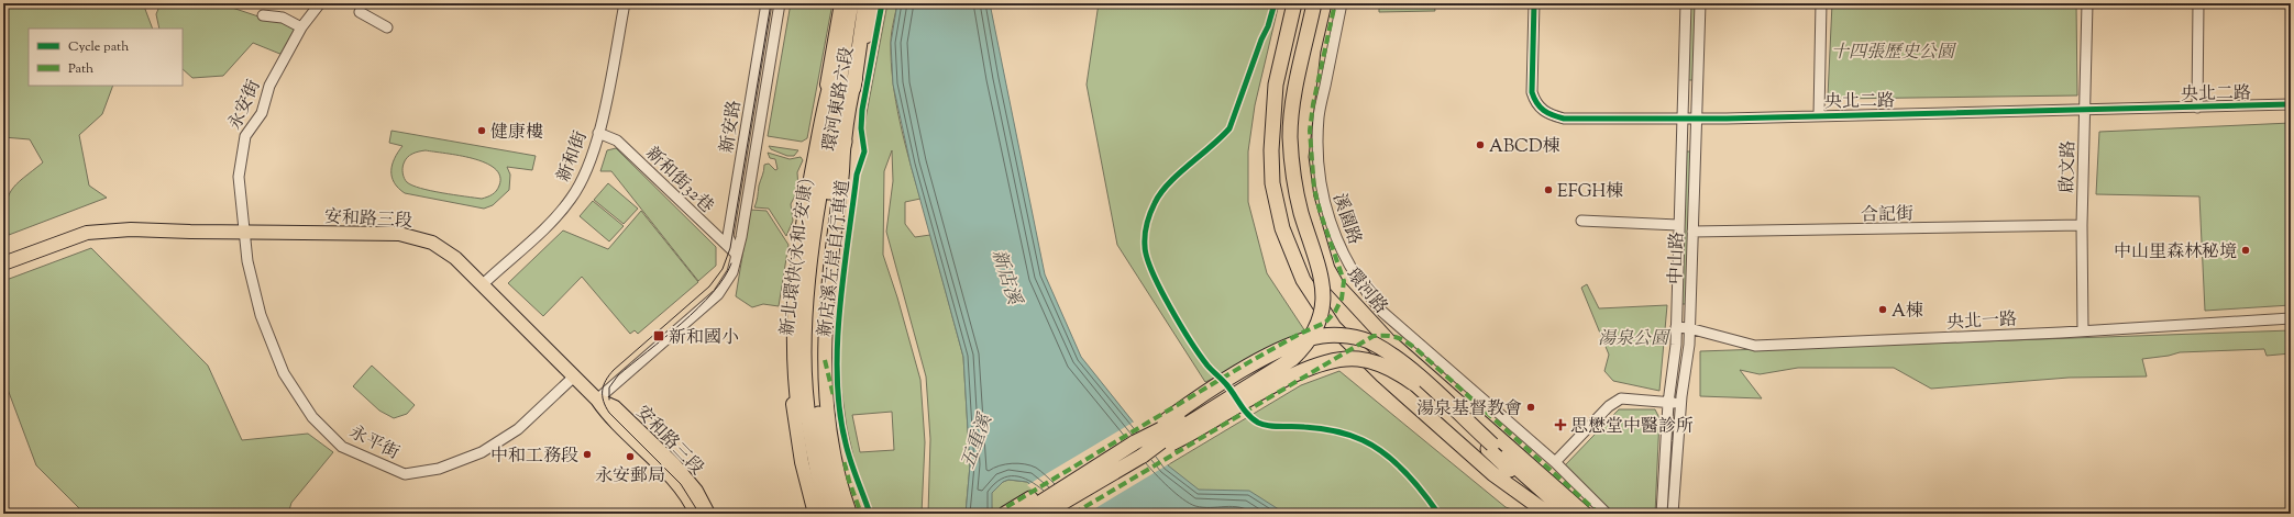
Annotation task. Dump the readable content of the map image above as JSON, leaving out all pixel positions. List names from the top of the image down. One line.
{"streets":{"highway":["新北環快(永和-安康)","環河路"],"main road":["環河東路六段","安和路三段"],"street":["央北二路","永安街","新安路","新和街","啟文路","新和街32巷","合記街","溪園路","中山路","央北一路","永平街"],"cycle path":["新店溪左岸自行車道"]},"crossings":[["央北二路","啟文路"],["央北二路","中山路"],["永安街","安和路三段"],["永安街","永平街"],["新安路","新和街32巷"],["新安路","安和路三段"],["新和街","新和街32巷"],["新和街","安和路三段"],["啟文路","合記街"],["啟文路","央北一路"],["合記街","中山路"],["安和路三段","永平街"],["中山路","央北一路"]],"water":["新店溪","五重溪"],"parks":["十四張歷史公園","湯泉公園"],"places":{"other":["健康樓","ABCD棟","EFGH棟","中山里森林秘境","A棟","湯泉基督教會","中和工務段","永安郵局"],"transit":["新和國小"],"health":["思懋堂中醫診所"]},"legend":["Cycle path","Path"]}
